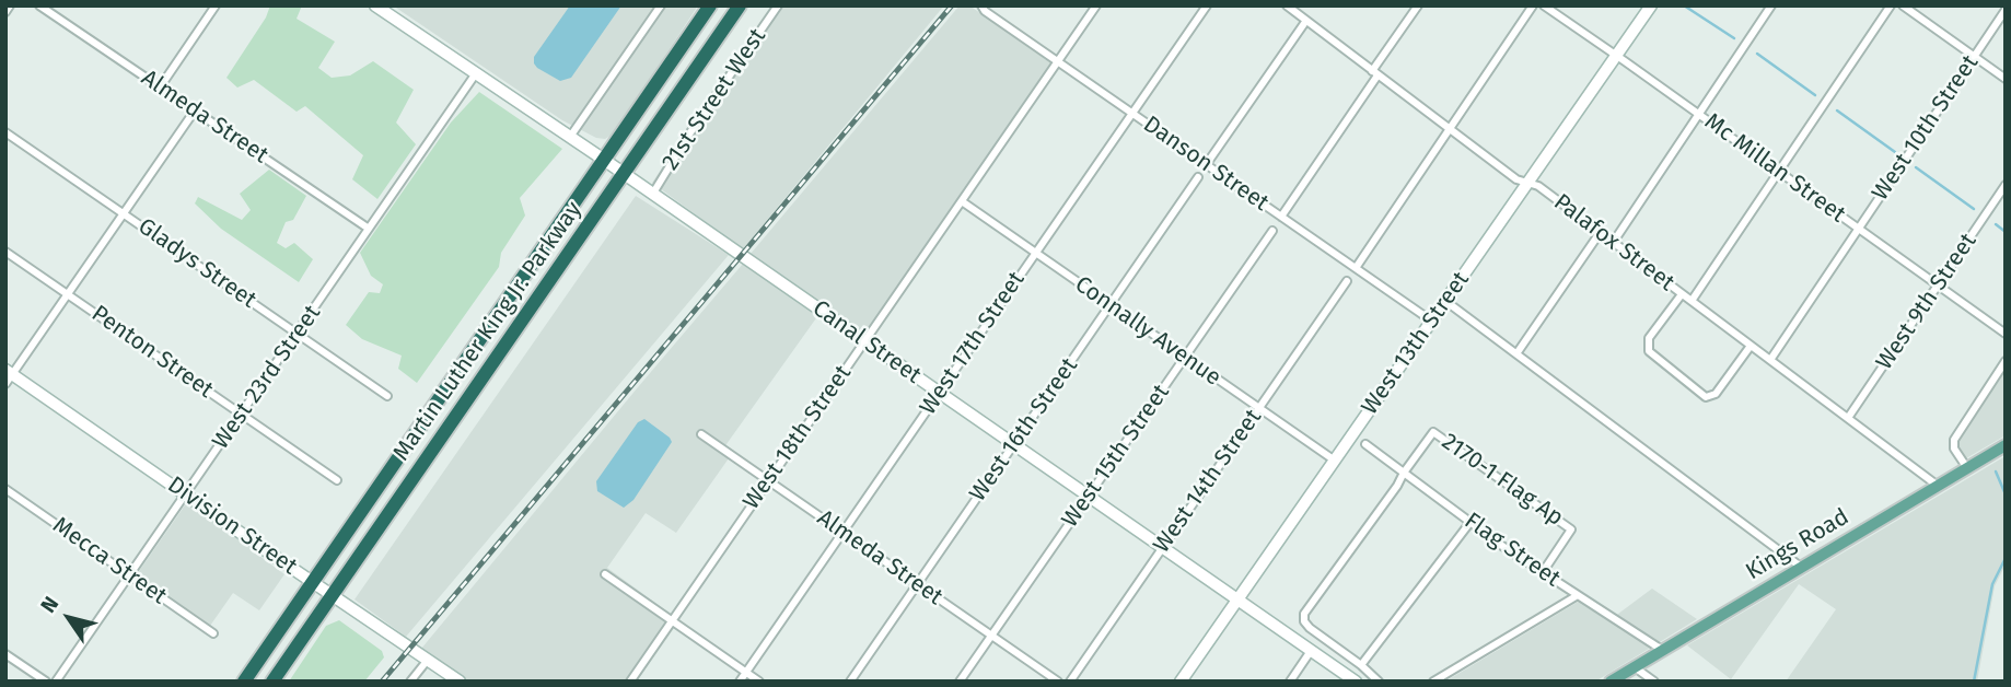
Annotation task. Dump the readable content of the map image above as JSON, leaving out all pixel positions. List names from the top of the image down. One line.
{"streets":{"highway":["Martin Luther King Jr. Parkway"],"main road":["Kings Road"],"street":["21st Street West","Almeda Street","West 10th Street","Danson Street","Mc Millan Street","Palafox Street","Gladys Street","West 9th Street","Connally Avenue","Canal Street","West 17th Street","West 13th Street","Penton Street","West 23rd Street","West 16th Street","West 18th Street","West 15th Street","2170-1 Flag Ap","West 14th Street","Division Street","Flag Street","Mecca Street"]},"crossings":[["21st Street West","Canal Street"],["Almeda Street","West 17th Street"],["Almeda Street","West 23rd Street"],["Almeda Street","West 16th Street"],["Almeda Street","West 18th Street"],["Almeda Street","West 15th Street"],["West 10th Street","Mc Millan Street"],["West 10th Street","Palafox Street"],["Danson Street","West 17th Street"],["Danson Street","West 13th Street"],["Danson Street","West 18th Street"],["Mc Millan Street","West 9th Street"],["Mc Millan Street","West 13th Street"],["Palafox Street","West 9th Street"],["Palafox Street","West 13th Street"],["Palafox Street","Kings Road"],["Gladys Street","West 23rd Street"],["Martin Luther King Jr. Parkway","Canal Street"],["Martin Luther King Jr. Parkway","Division Street"],["Connally Avenue","West 17th Street"],["Connally Avenue","West 13th Street"],["Connally Avenue","West 16th Street"],["Connally Avenue","West 18th Street"],["Connally Avenue","West 15th Street"],["Connally Avenue","West 14th Street"],["Canal Street","West 17th Street"],["Canal Street","West 13th Street"],["Canal Street","West 23rd Street"],["Canal Street","West 16th Street"],["Canal Street","West 18th Street"],["Canal Street","West 15th Street"],["Canal Street","West 14th Street"],["Penton Street","West 23rd Street"],["West 23rd Street","Division Street"],["West 23rd Street","Mecca Street"],["2170-1 Flag Ap","Flag Street"],["Kings Road","Flag Street"]],"north":"top left"}
